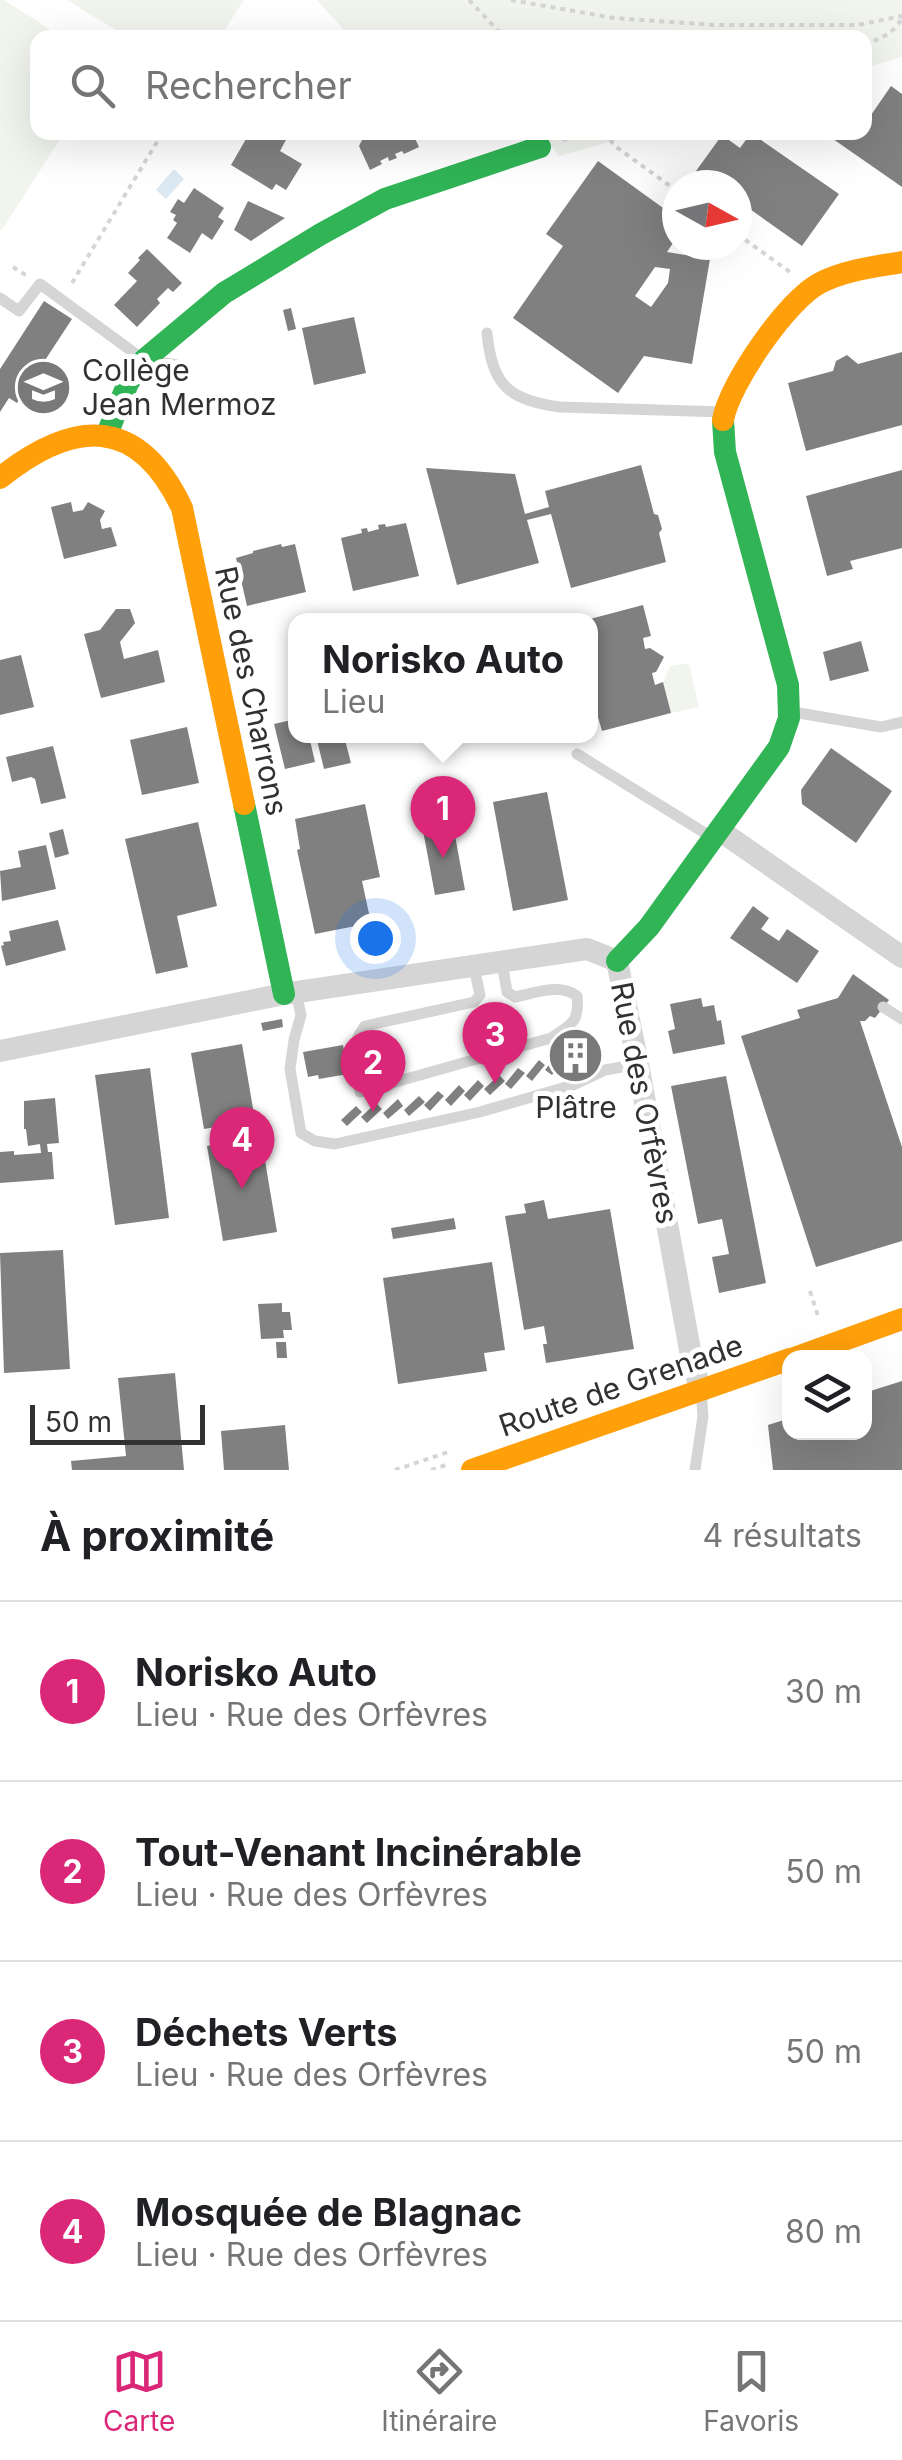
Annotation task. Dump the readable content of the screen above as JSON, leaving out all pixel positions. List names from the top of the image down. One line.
{"streets":{"street":["Rue des Charrons","Rue des Orfèvres","Route de Grenade"]},"crossings":[["Rue des Charrons","Rue des Orfèvres"],["Rue des Orfèvres","Route de Grenade"]],"places":{"school or university":["Collège Jean Mermoz"],"building":["Plâtre"]},"scale_bar":"50 m","north":"right","page":{"search":"Rechercher","popup":["Norisko Auto","Lieu"],"pins":["1","3","2","4"],"scale":"50 m","heading":["À proximité","4 résultats"],"list":[{"mark":"1","name":"Norisko Auto","note":"Lieu · Rue des Orfèvres","value":"30 m"},{"mark":"2","name":"Tout-Venant Incinérable","note":"Lieu · Rue des Orfèvres","value":"50 m"},{"mark":"3","name":"Déchets Verts","note":"Lieu · Rue des Orfèvres","value":"50 m"},{"mark":"4","name":"Mosquée de Blagnac","note":"Lieu · Rue des Orfèvres","value":"80 m"}],"nav":["Carte","Itinéraire","Favoris"]}}
